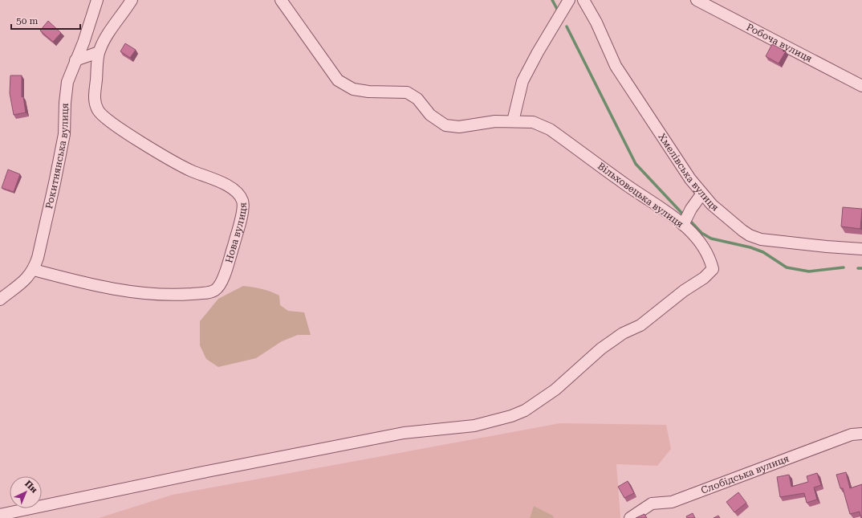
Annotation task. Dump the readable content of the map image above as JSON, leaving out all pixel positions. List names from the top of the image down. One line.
{"streets":{"street":["Робоча вулиця","Рокитнянська вулиця","Хмелівська вулиця","Вільховецька вулиця","Нова вулиця","Слобідська вулиця"]},"crossings":[["Рокитнянська вулиця","Нова вулиця"]],"scale_bar":"50 m","north":"top right"}
